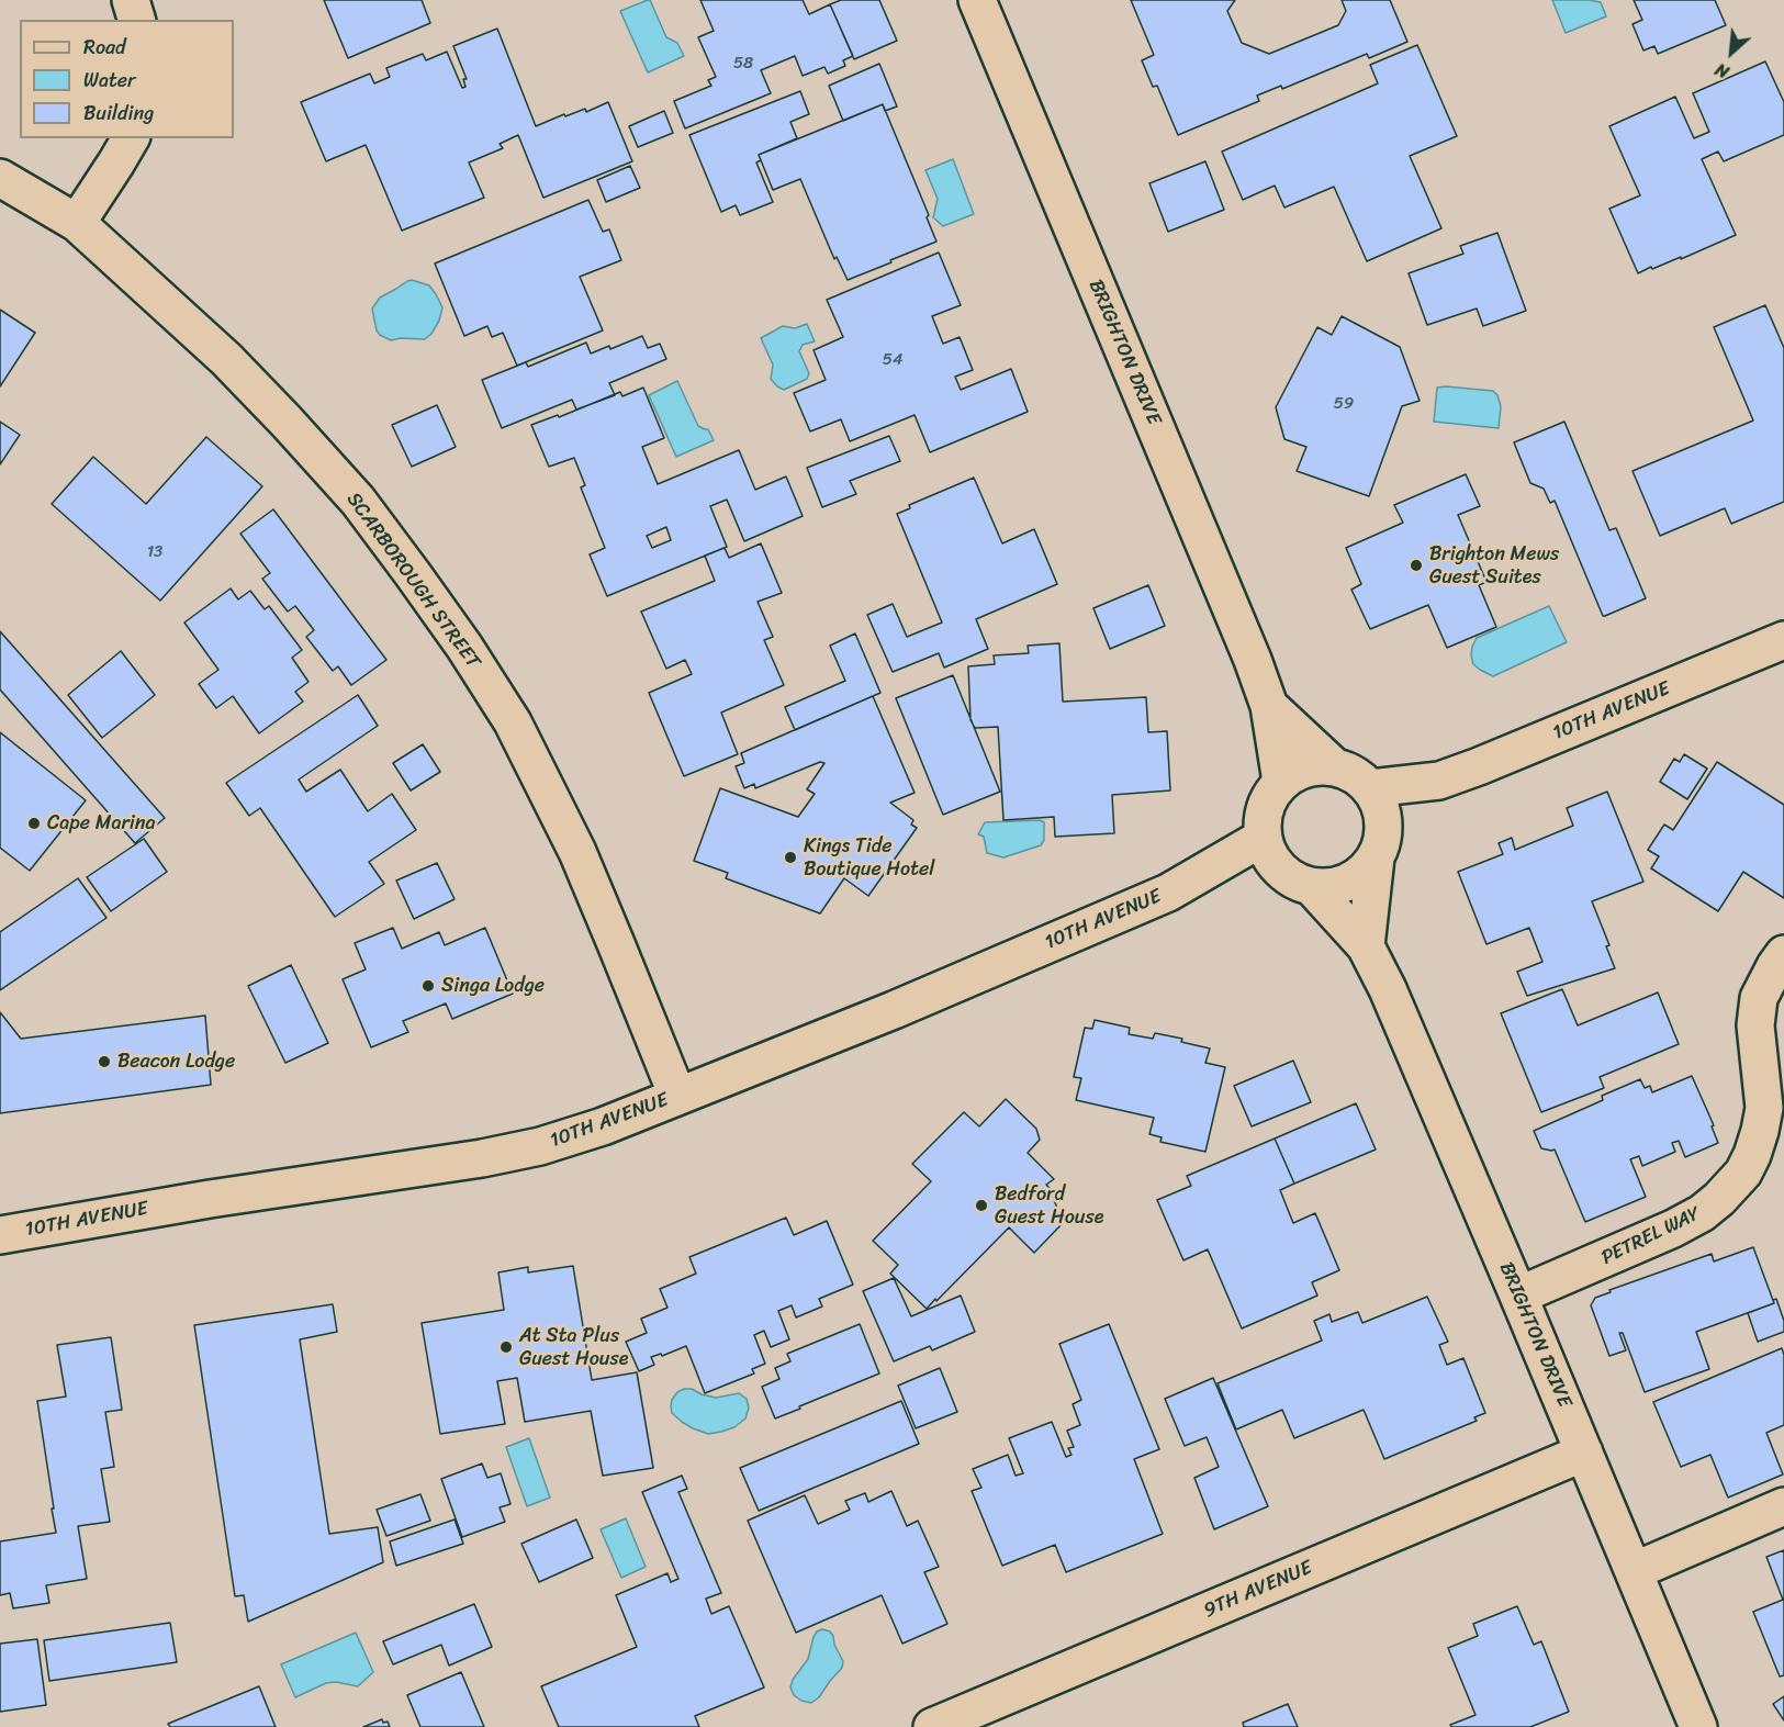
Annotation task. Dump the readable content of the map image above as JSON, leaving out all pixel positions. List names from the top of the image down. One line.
{"streets":{"street":["BRIGHTON DRIVE","SCARBOROUGH STREET","10TH AVENUE","PETREL WAY","9TH AVENUE"]},"crossings":[["BRIGHTON DRIVE","10TH AVENUE"],["BRIGHTON DRIVE","PETREL WAY"],["BRIGHTON DRIVE","9TH AVENUE"],["SCARBOROUGH STREET","10TH AVENUE"]],"places":["Brighton Mews Guest Suites","Cape Marina","Kings Tide Boutique Hotel","Singa Lodge","Beacon Lodge","Bedford Guest House","At Sta Plus Guest House"],"house_numbers":["58","54","59","13"],"legend":["Road","Water","Building"],"north":"bottom left"}
